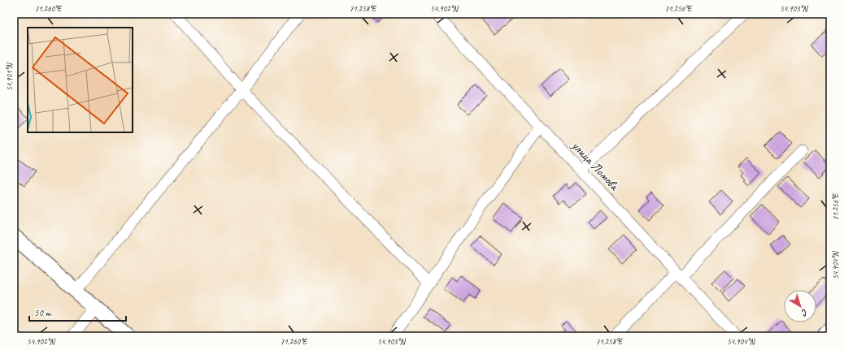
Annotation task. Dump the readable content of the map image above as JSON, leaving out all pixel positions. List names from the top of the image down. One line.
{"streets":{"street":["улица Ломова"]},"scale_bar":"50 m","north":"bottom right","coordinates":["71.260°E","71.258°E","54.902°N","71.256°E","54.903°N","54.901°N","54.904°N"]}
